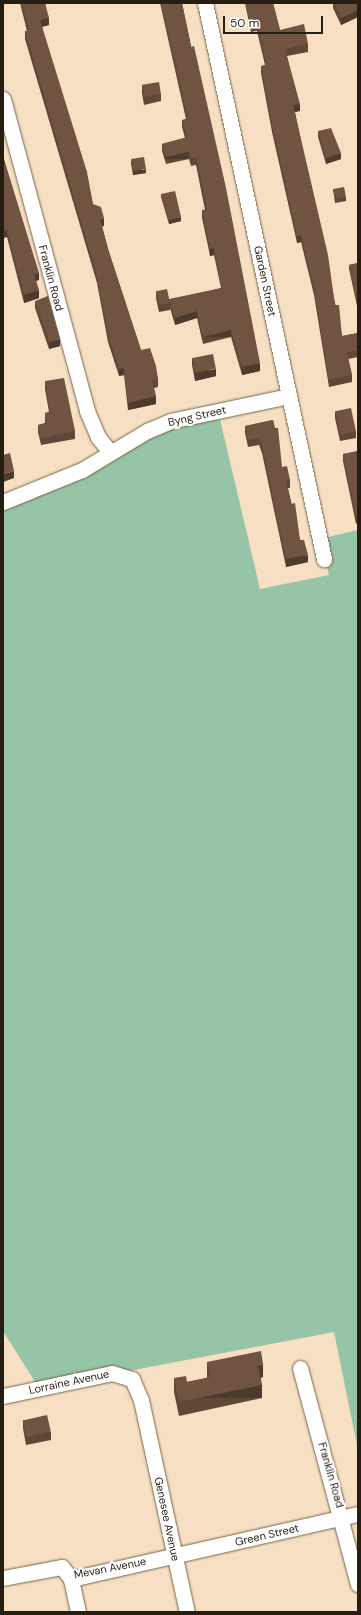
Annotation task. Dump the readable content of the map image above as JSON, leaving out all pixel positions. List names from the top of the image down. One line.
{"streets":{"street":["Franklin Road","Garden Street","Byng Street","Lorraine Avenue","Genesee Avenue","Green Street","Mevan Avenue"]},"crossings":[["Franklin Road","Byng Street"],["Franklin Road","Green Street"],["Garden Street","Byng Street"],["Lorraine Avenue","Genesee Avenue"],["Genesee Avenue","Green Street"],["Genesee Avenue","Mevan Avenue"],["Green Street","Mevan Avenue"]],"scale_bar":"50 m"}
